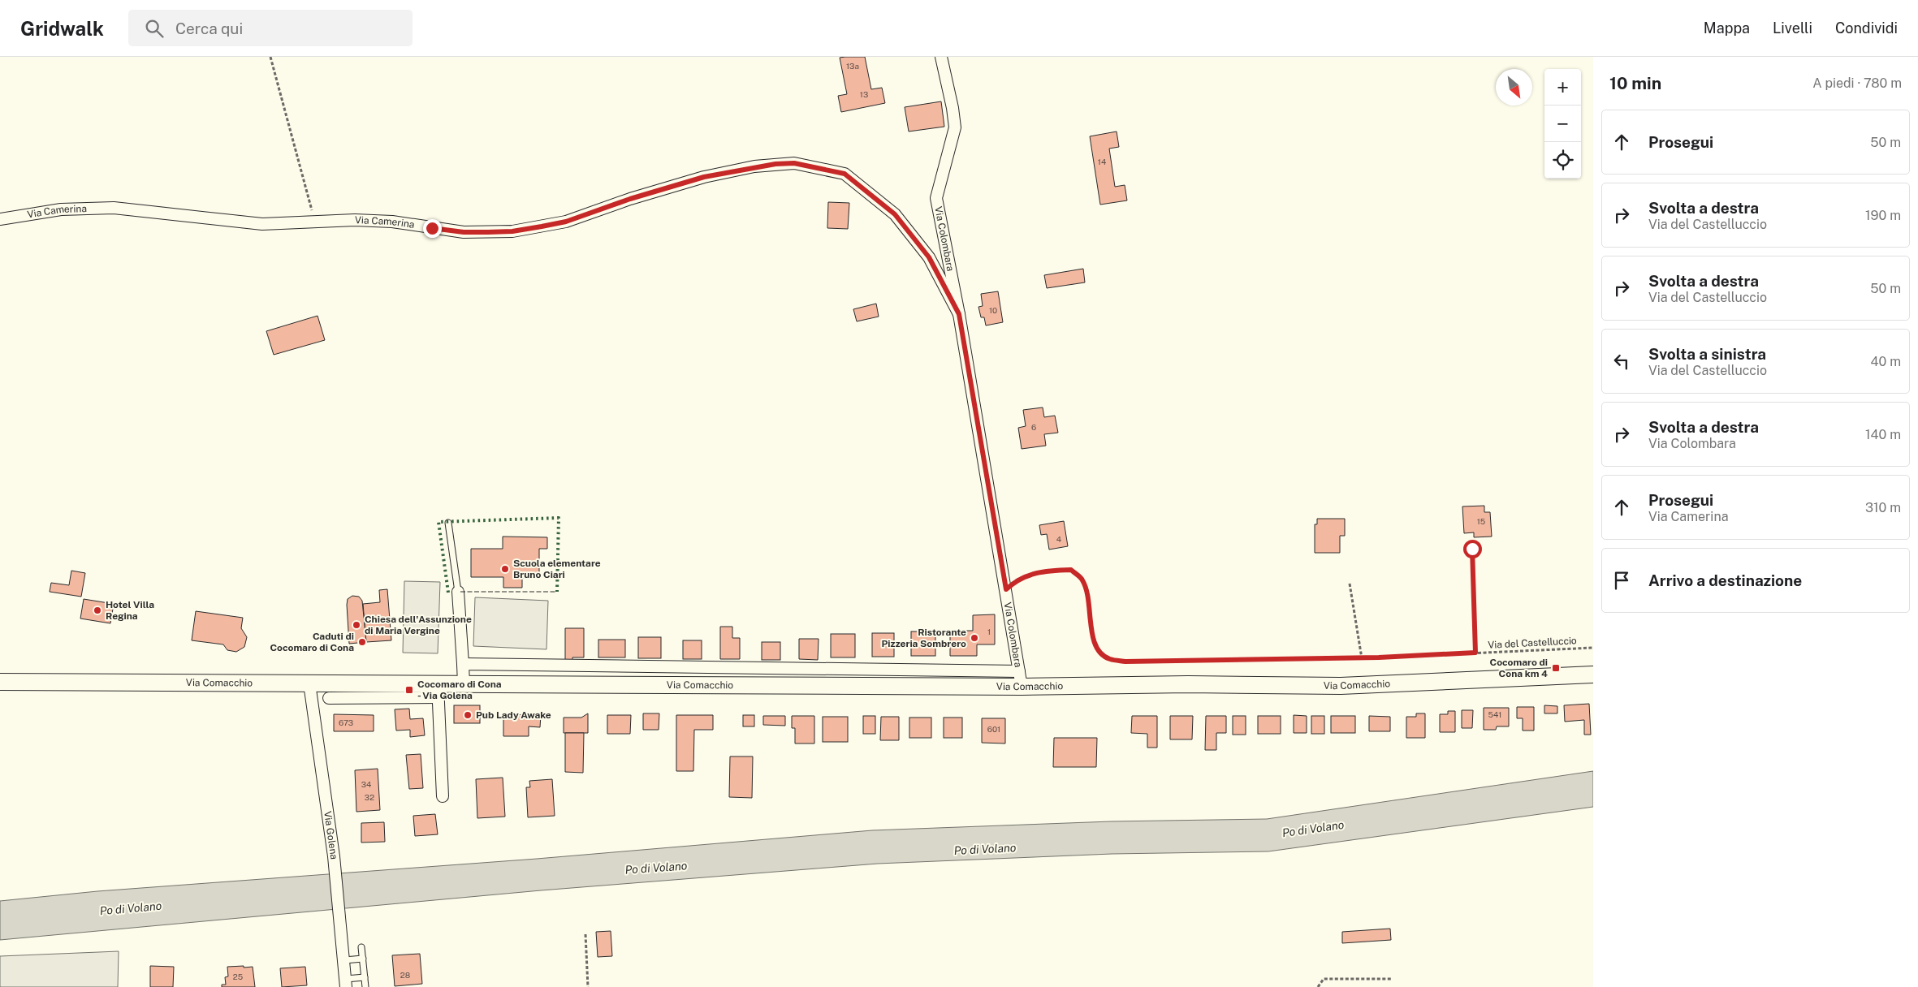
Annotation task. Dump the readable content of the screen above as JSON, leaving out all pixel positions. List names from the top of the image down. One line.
{"streets":{"main road":["Via Comacchio"],"street":["Via Camerina","Via Colombara","Via Golena"],"path":["Via del Castelluccio"]},"crossings":[["Via Camerina","Via Colombara"],["Via Colombara","Via del Castelluccio"],["Via Colombara","Via Comacchio"],["Via Comacchio","Via Golena"]],"water":["Po di Volano"],"places":{"other":["Scuola elementare Bruno Ciari","Hotel Villa Regina","Chiesa dell'Assunzione di Maria Vergine","Ristorante Pizzeria Sombrero","Caduti di Cocomaro di Cona","Pub Lady Awake"],"transit":["Cocomaro di Cona km 4","Cocomaro di Cona - Via Golena"]},"house_numbers":["13a","13","14","10","6","15","4","1","541","673","601","34","32","28","25"],"north":"bottom right","page":{"header":"Gridwalk","search":"Cerca qui","nav":["Mappa","Livelli","Condividi"],"heading":["10 min","A piedi · 780 m"],"map_buttons":["+","−"],"list":[["Prosegui","50 m"],["Svolta a destra","Via del Castelluccio","190 m"],["Svolta a destra","Via del Castelluccio","50 m"],["Svolta a sinistra","Via del Castelluccio","40 m"],["Svolta a destra","Via Colombara","140 m"],["Prosegui","Via Camerina","310 m"],"Arrivo a destinazione"]}}
